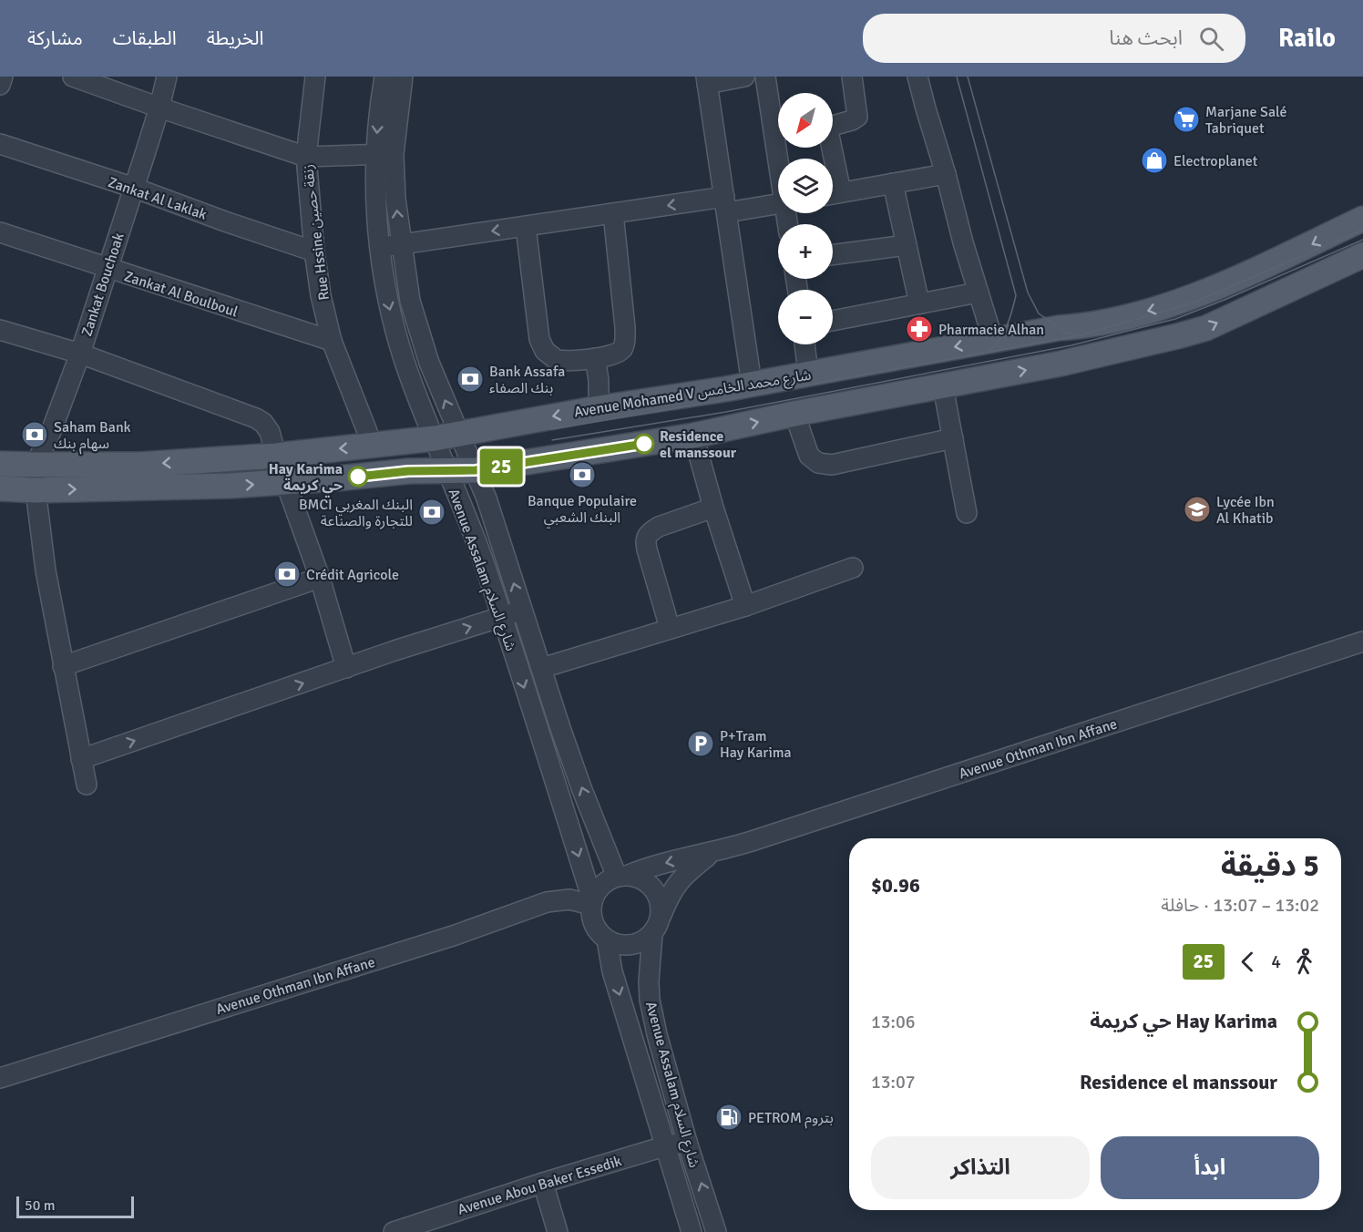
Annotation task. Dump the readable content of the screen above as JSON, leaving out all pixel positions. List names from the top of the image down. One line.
{"streets":{"main road":["Avenue Mohamed V شارع محمد الخامس"],"street":["Zankat Al Laklak","Rue Hssine زنقة حصين","Zankat Bouchoak","Zankat Al Boulboul","Avenue Assalam شارع السلام","Avenue Othman Ibn Affane","Avenue Abou Baker Essedik"]},"crossings":[["Zankat Al Laklak","Rue Hssine زنقة حصين"],["Zankat Al Laklak","Zankat Bouchoak"],["Rue Hssine زنقة حصين","Zankat Al Boulboul"],["Rue Hssine زنقة حصين","Avenue Mohamed V شارع محمد الخامس"],["Zankat Bouchoak","Zankat Al Boulboul"],["Zankat Bouchoak","Avenue Mohamed V شارع محمد الخامس"],["Avenue Mohamed V شارع محمد الخامس","Avenue Assalam شارع السلام"],["Avenue Assalam شارع السلام","Avenue Othman Ibn Affane"],["Avenue Assalam شارع السلام","Avenue Abou Baker Essedik"]],"places":{"supermarket":["Marjane Salé Tabriquet"],"shop":["Electroplanet"],"pharmacy":["Pharmacie Alhan"],"bank":["Bank Assafa بنك الصفاء","Saham Bank سهام بنك","Banque Populaire البنك الشعبي","BMCI البنك المغربي للتجارة والصناعة","Crédit Agricole"],"other":["Residence el manssour","Hay Karima حي كريمة"],"school or university":["Lycée Ibn Al Khatib"],"parking":["P+Tram Hay Karima"],"fuel station":["PETROM بتروم"]},"lines":["bus line 25"],"scale_bar":"50 m","north":"bottom left","page":{"header":"Railo","search":"ابحث هنا","nav":["الخريطة","الطبقات","مشاركة"],"on_map":"25","map_buttons":["+","−"],"heading":["5 دقيقة","13:02 – 13:07 · حافلة","$0.96"],"legs":["4","25"],"list":[{"name":"Hay Karima حي كريمة","value":"13:06"},{"name":"Residence el manssour","value":"13:07"}],"buttons":["ابدأ","التذاكر"],"scale":"50 m"}}
